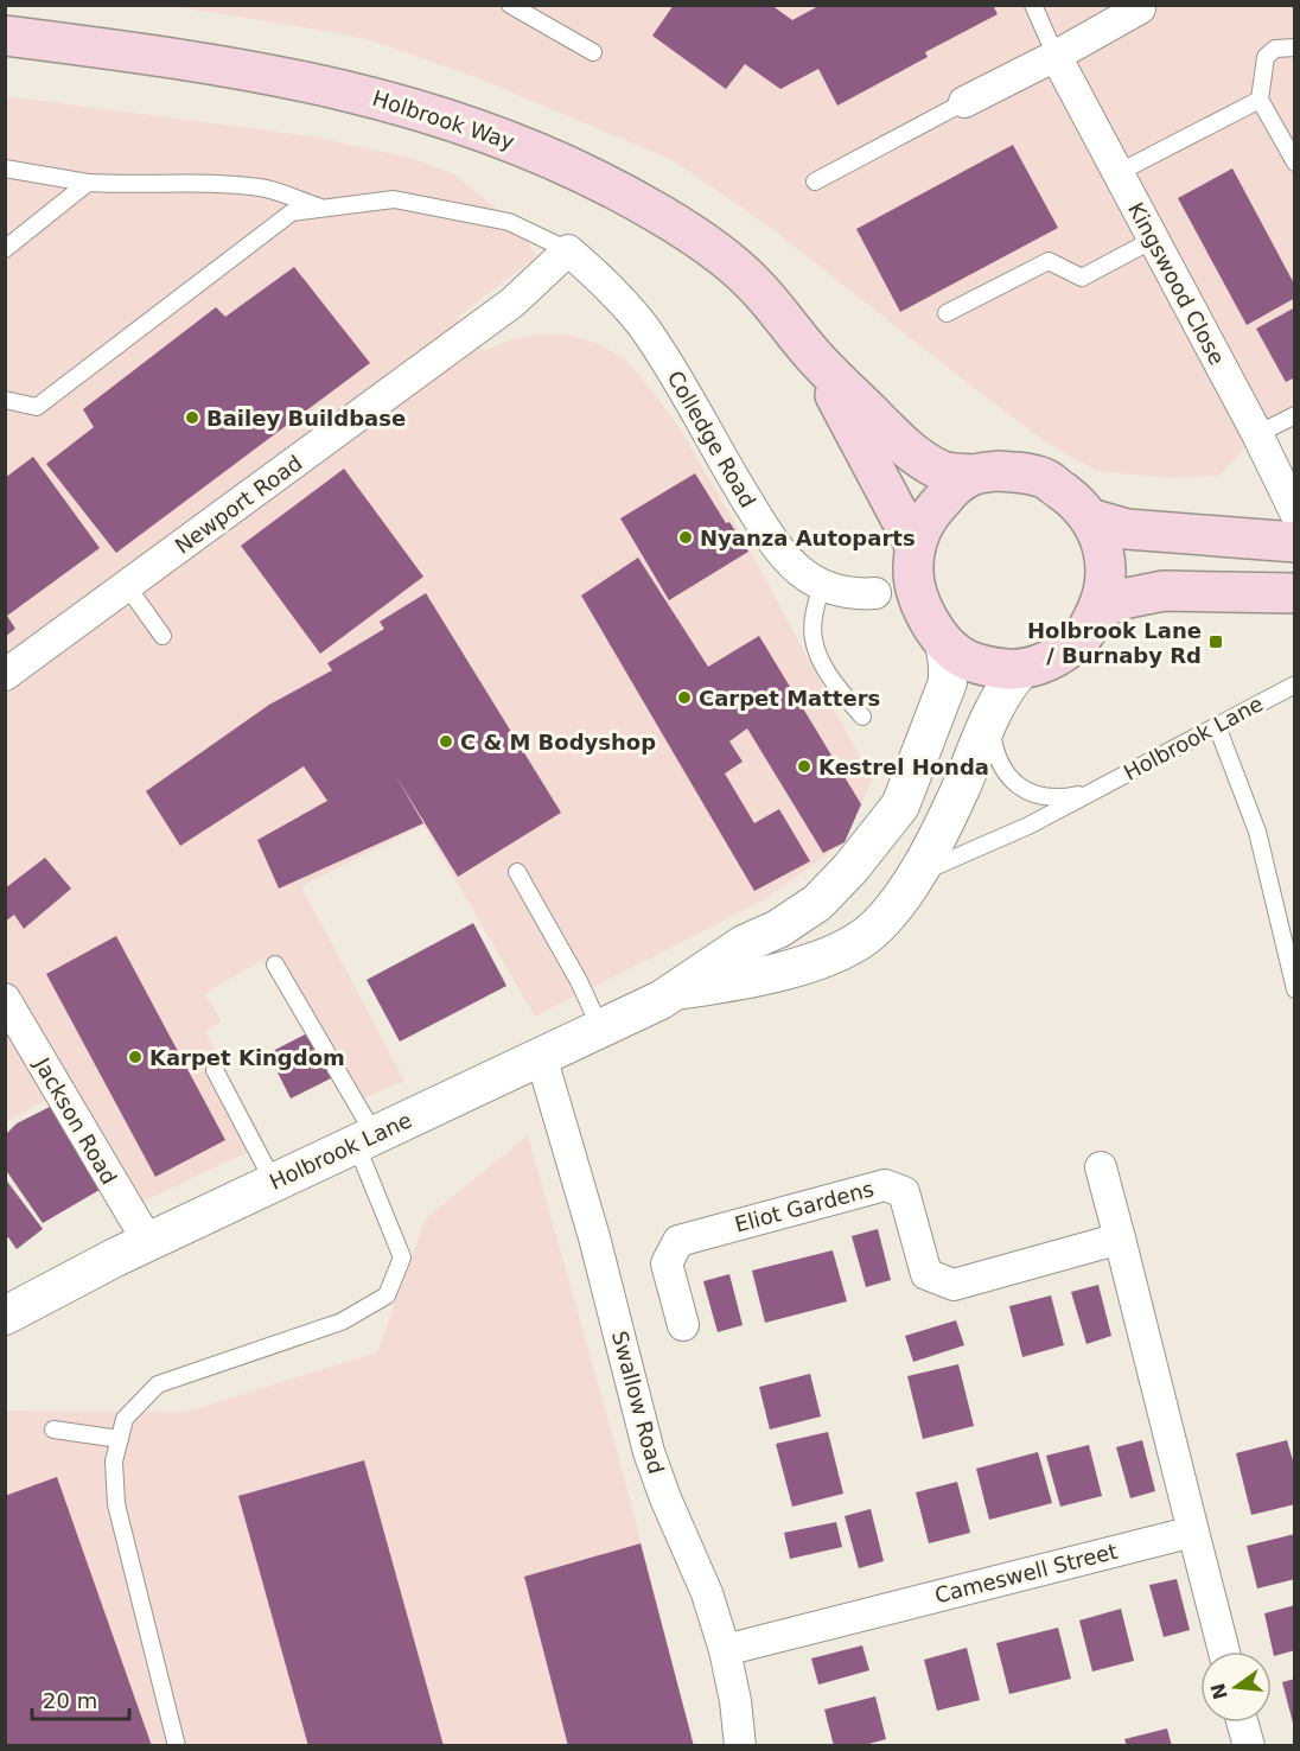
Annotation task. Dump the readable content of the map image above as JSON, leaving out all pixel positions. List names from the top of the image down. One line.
{"streets":{"main road":["Holbrook Way"],"street":["Kingswood Close","Colledge Road","Newport Road","Holbrook Lane","Jackson Road","Eliot Gardens","Swallow Road","Cameswell Street"]},"crossings":[["Holbrook Way","Colledge Road"],["Holbrook Way","Holbrook Lane"],["Colledge Road","Newport Road"],["Colledge Road","Holbrook Lane"],["Holbrook Lane","Jackson Road"],["Holbrook Lane","Swallow Road"],["Swallow Road","Cameswell Street"]],"places":{"other":["Bailey Buildbase","Nyanza Autoparts","Carpet Matters","C & M Bodyshop","Kestrel Honda","Karpet Kingdom"],"transit":["Holbrook Lane / Burnaby Rd"]},"scale_bar":"20 m","north":"left"}
